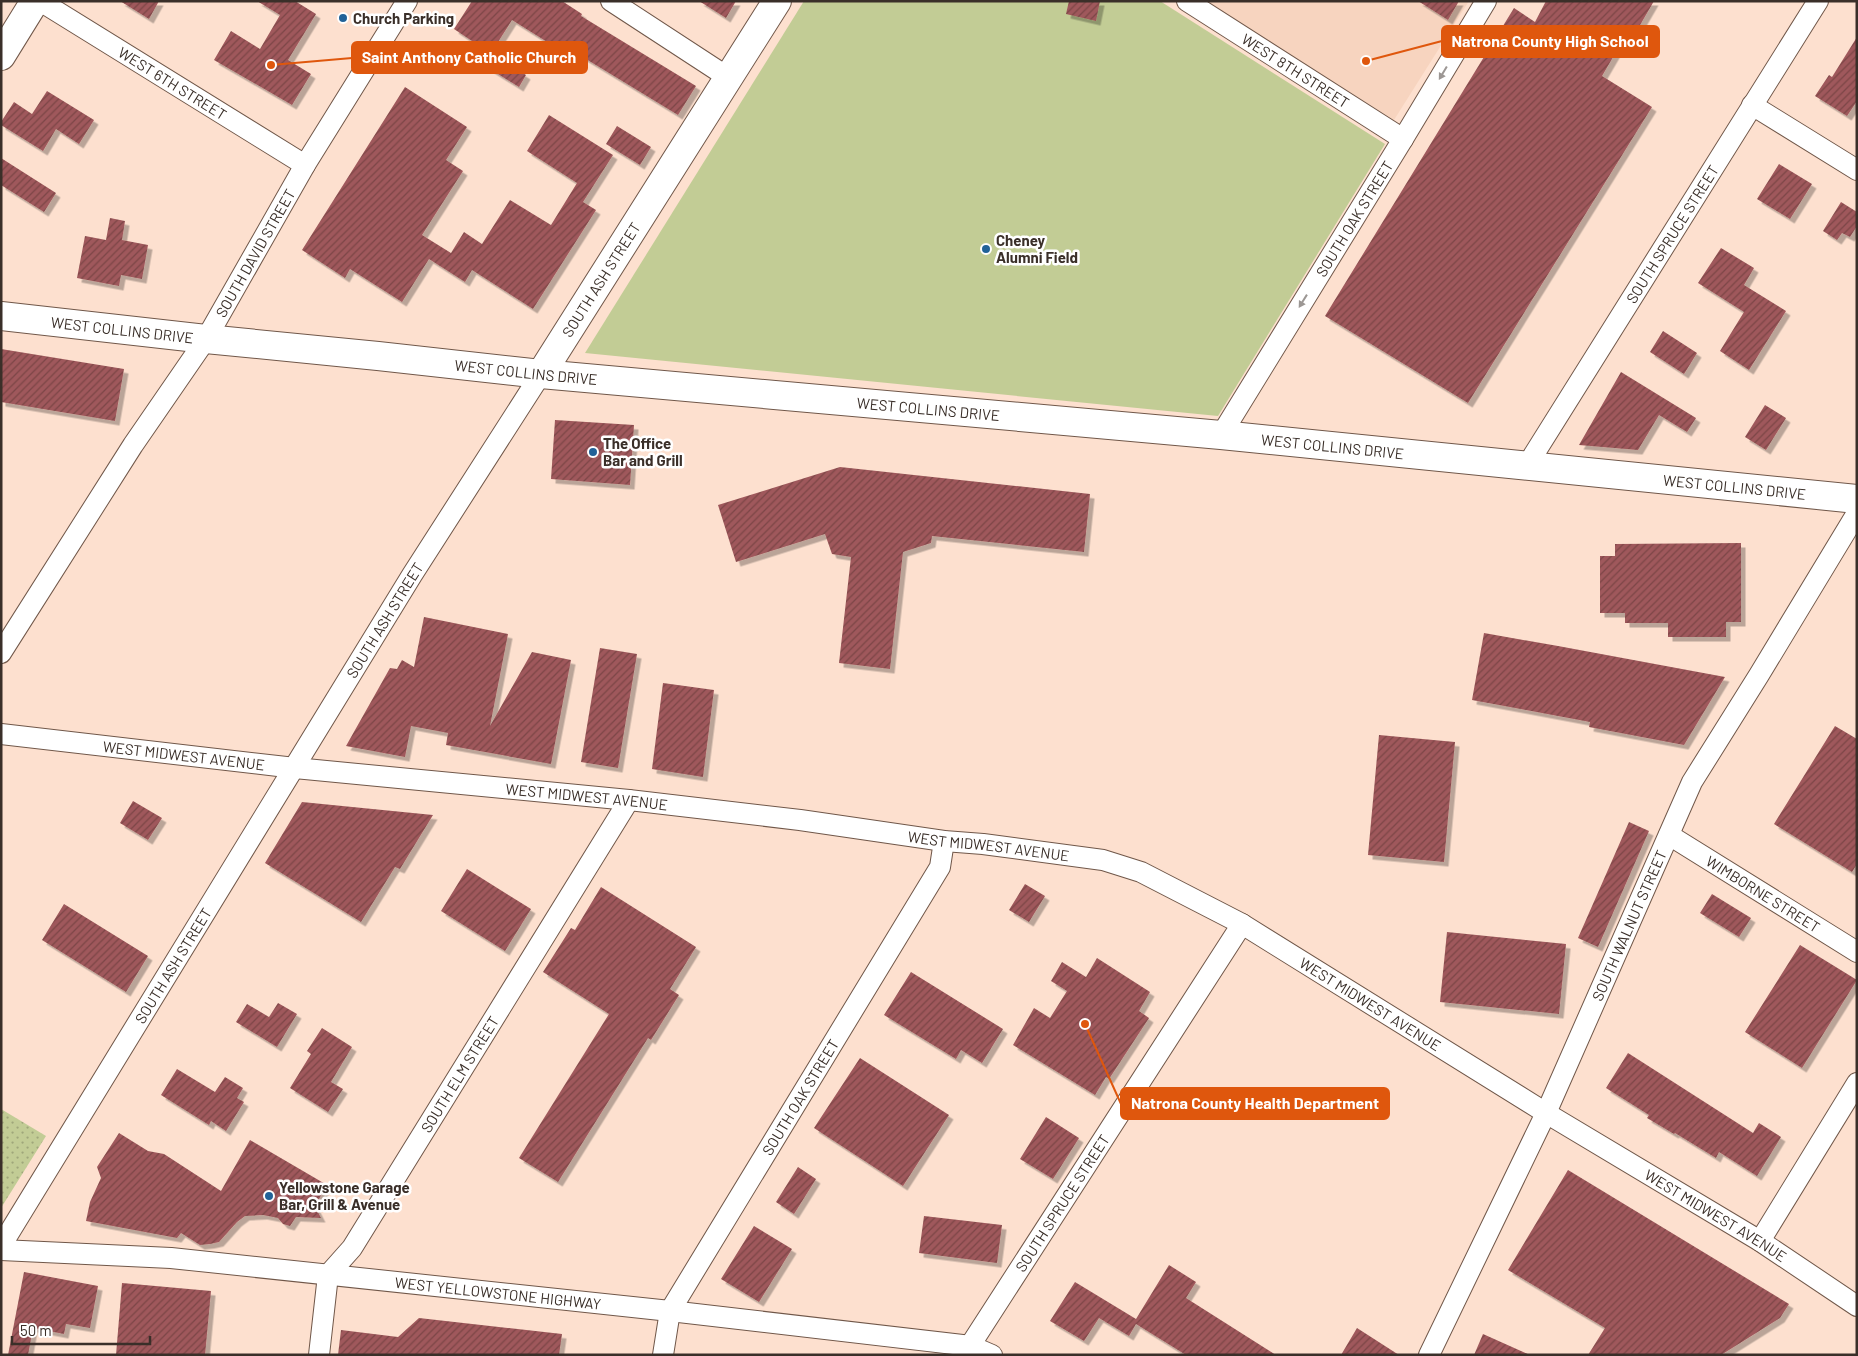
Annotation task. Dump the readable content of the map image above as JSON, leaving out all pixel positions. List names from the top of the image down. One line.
{"streets":{"main road":["SOUTH ASH STREET","WEST COLLINS DRIVE"],"street":["WEST 8TH STREET","WEST 6TH STREET","SOUTH OAK STREET","SOUTH SPRUCE STREET","SOUTH DAVID STREET","WEST MIDWEST AVENUE","WIMBORNE STREET","SOUTH WALNUT STREET","SOUTH ELM STREET","WEST YELLOWSTONE HIGHWAY"]},"crossings":[["WEST 8TH STREET","SOUTH OAK STREET"],["WEST 6TH STREET","SOUTH DAVID STREET"],["SOUTH OAK STREET","WEST COLLINS DRIVE"],["SOUTH OAK STREET","WEST MIDWEST AVENUE"],["SOUTH OAK STREET","WEST YELLOWSTONE HIGHWAY"],["SOUTH SPRUCE STREET","WEST COLLINS DRIVE"],["SOUTH SPRUCE STREET","WEST MIDWEST AVENUE"],["SOUTH SPRUCE STREET","WEST YELLOWSTONE HIGHWAY"],["SOUTH DAVID STREET","WEST COLLINS DRIVE"],["SOUTH ASH STREET","WEST COLLINS DRIVE"],["SOUTH ASH STREET","WEST MIDWEST AVENUE"],["SOUTH ASH STREET","WEST YELLOWSTONE HIGHWAY"],["WEST MIDWEST AVENUE","SOUTH WALNUT STREET"],["WEST MIDWEST AVENUE","SOUTH ELM STREET"],["WIMBORNE STREET","SOUTH WALNUT STREET"],["SOUTH ELM STREET","WEST YELLOWSTONE HIGHWAY"]],"one_way":["SOUTH OAK STREET"],"places":["Church Parking","Natrona County High School","Saint Anthony Catholic Church","Cheney Alumni Field","The Office Bar and Grill","Natrona County Health Department","Yellowstone Garage Bar, Grill & Avenue"],"scale_bar":"50 m"}
